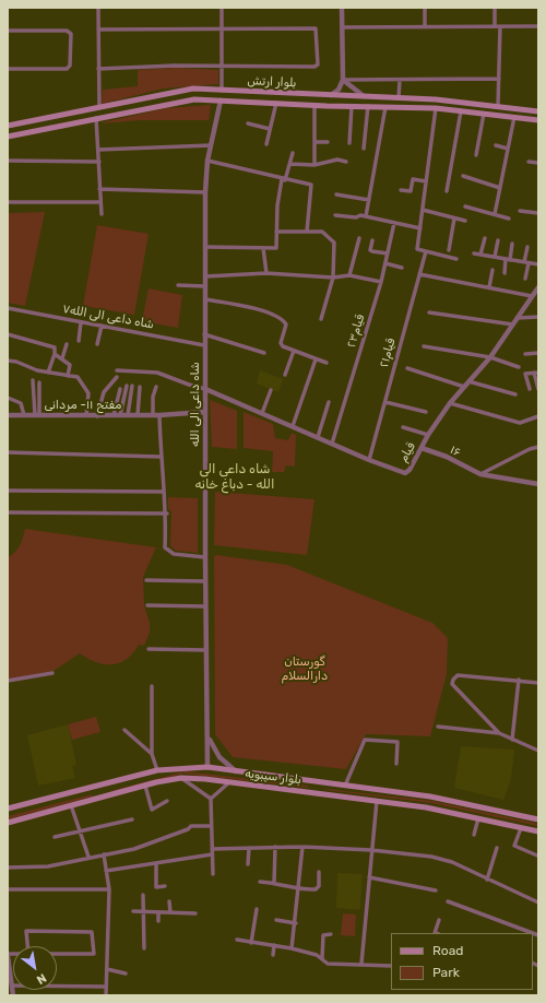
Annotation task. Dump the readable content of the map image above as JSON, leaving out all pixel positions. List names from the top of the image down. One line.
{"streets":{"main road":["بلوار ارتش","بلوار سیبویه"],"street":["شاه داعی الی الله۷","قیام۲۳","قیام۲۱","شاه داعی الی الله","مفتح ۱۱- مردانی","۱۶","قیام"]},"crossings":[["بلوار ارتش","شاه داعی الی الله"],["شاه داعی الی الله۷","شاه داعی الی الله"],["قیام۲۳","قیام"],["قیام۲۱","قیام"],["شاه داعی الی الله","مفتح ۱۱- مردانی"],["شاه داعی الی الله","قیام"],["شاه داعی الی الله","بلوار سیبویه"],["۱۶","قیام"]],"districts":["شاه داعی الی الله - دباغ خانه"],"parks":["گورستان دارالسلام"],"legend":["Road","Park"],"north":"bottom right"}
